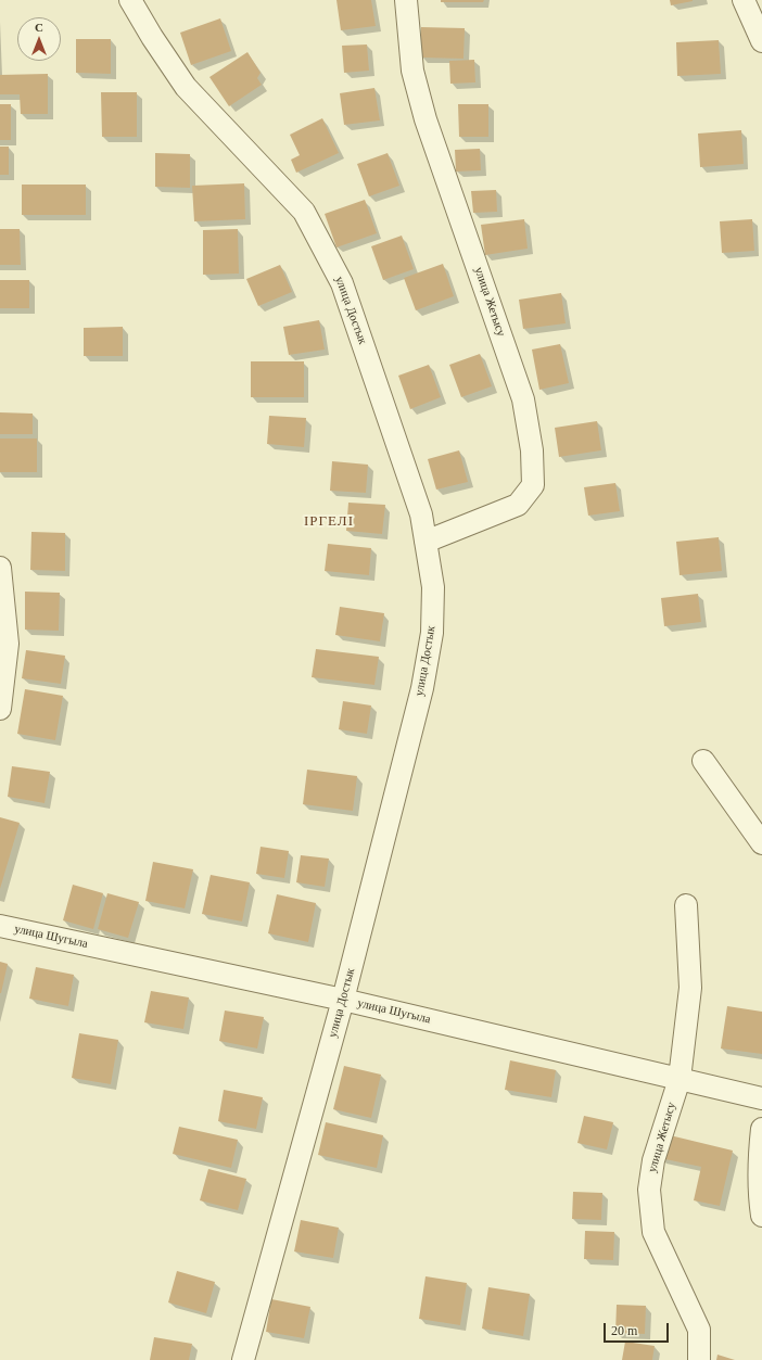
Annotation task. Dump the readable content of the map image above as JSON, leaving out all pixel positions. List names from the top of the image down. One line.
{"streets":{"street":["улица Жетысу","улица Достык","улица Шугыла"]},"crossings":[["улица Жетысу","улица Достык"],["улица Жетысу","улица Шугыла"],["улица Достык","улица Шугыла"]],"districts":["ІРГЕЛІ"],"scale_bar":"20 m","north":"top"}
